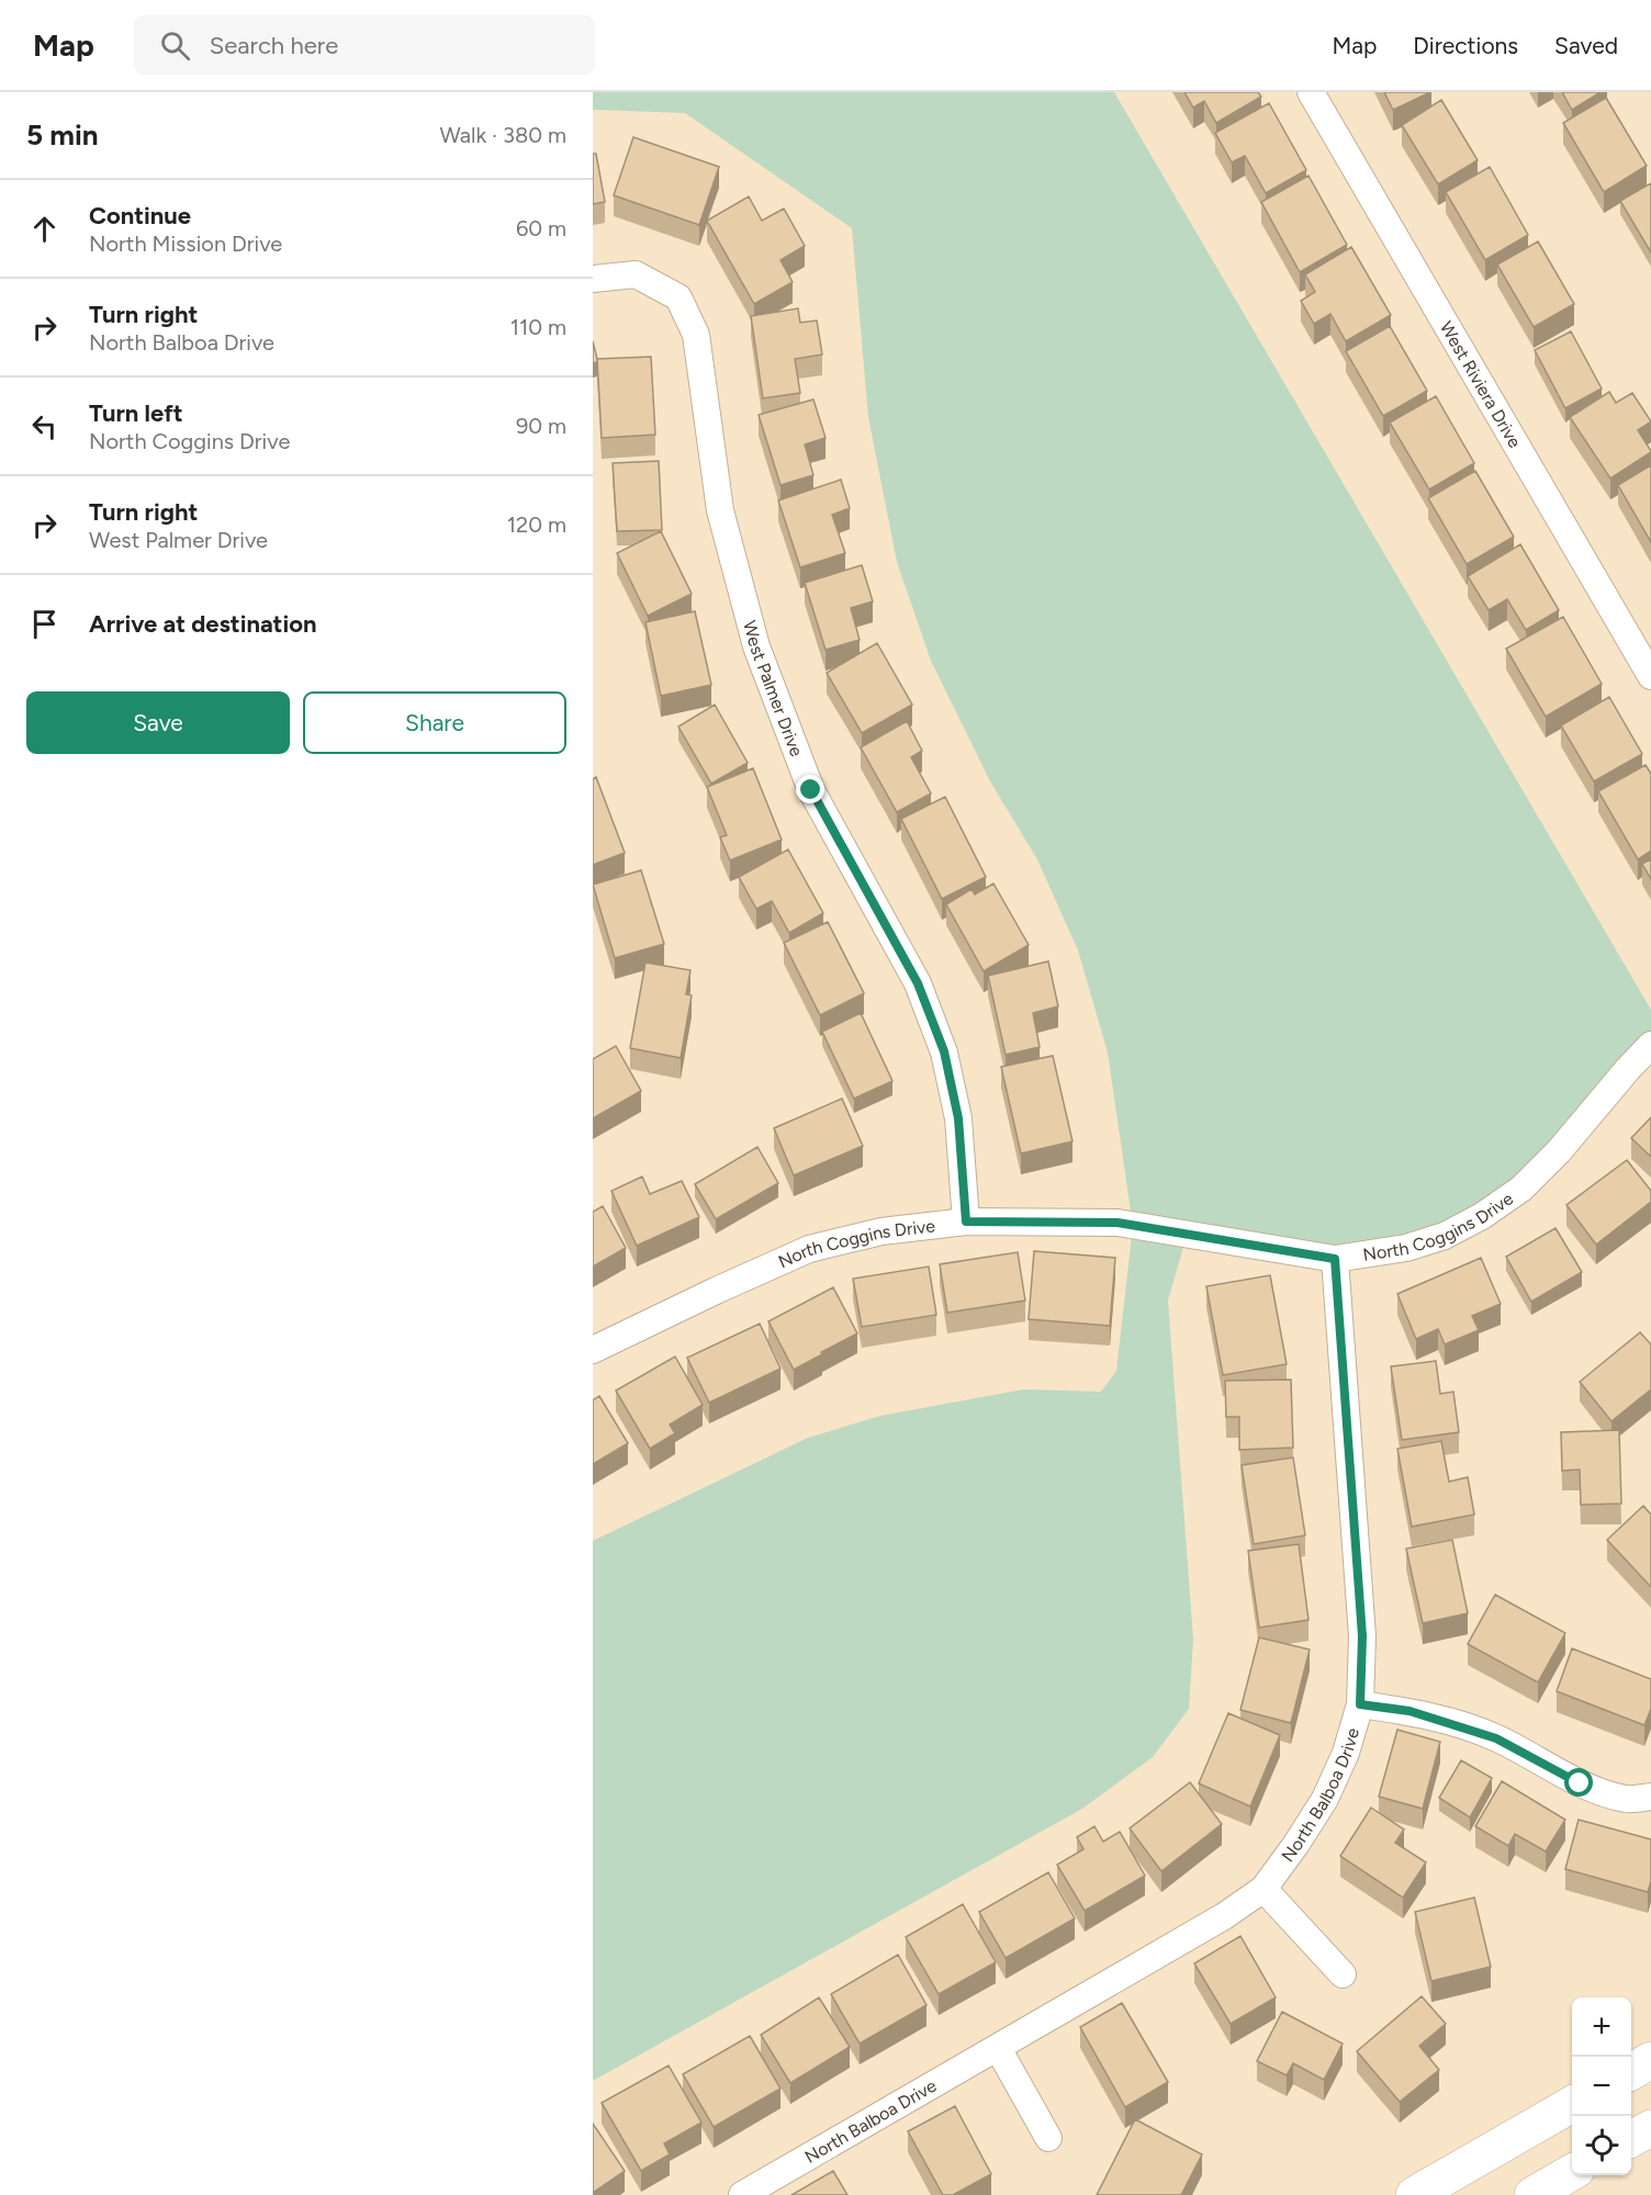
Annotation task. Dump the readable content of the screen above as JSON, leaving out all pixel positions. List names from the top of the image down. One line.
{"streets":{"street":["West Riviera Drive","West Palmer Drive","North Coggins Drive","North Balboa Drive"]},"crossings":[["West Palmer Drive","North Coggins Drive"],["North Coggins Drive","North Balboa Drive"]],"page":{"header":"Map","search":"Search here","nav":["Map","Directions","Saved"],"heading":["5 min","Walk · 380 m"],"list":[["Continue","North Mission Drive","60 m"],["Turn right","North Balboa Drive","110 m"],["Turn left","North Coggins Drive","90 m"],["Turn right","West Palmer Drive","120 m"],"Arrive at destination"],"buttons":["Save","Share"],"map_buttons":["+","−"]}}
